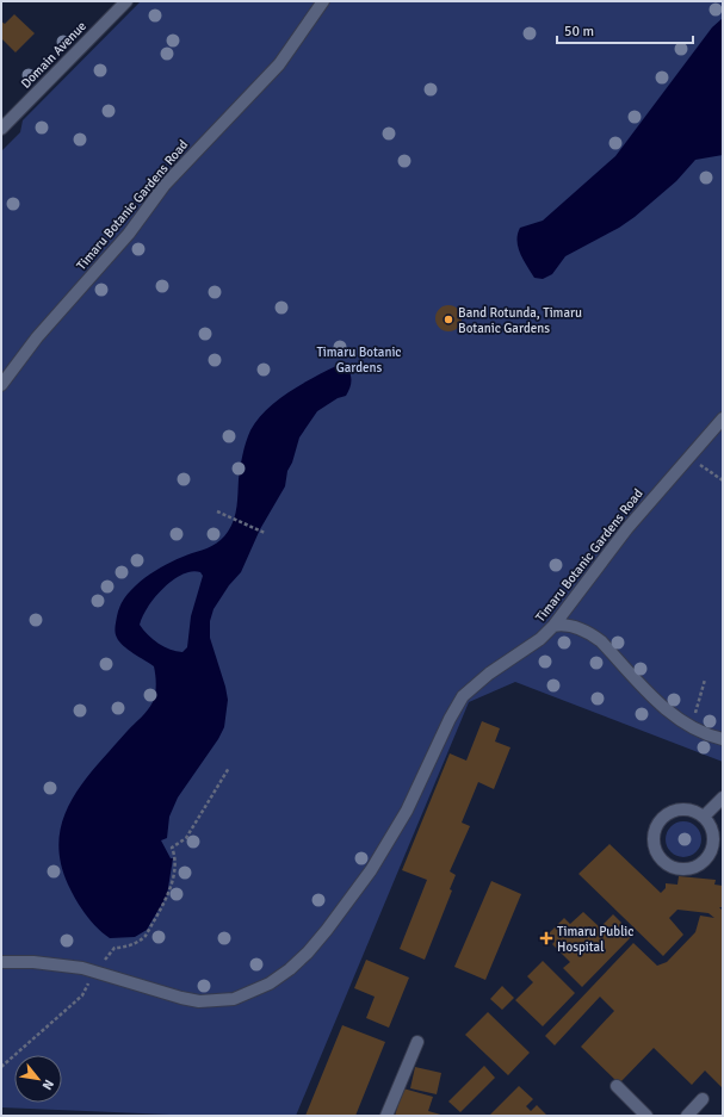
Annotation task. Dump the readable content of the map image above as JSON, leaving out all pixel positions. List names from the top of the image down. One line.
{"streets":{"street":["Domain Avenue","Timaru Botanic Gardens Road"]},"parks":["Timaru Botanic Gardens"],"places":{"other":["Band Rotunda, Timaru Botanic Gardens"],"health":["Timaru Public Hospital"]},"scale_bar":"50 m","north":"bottom right"}
